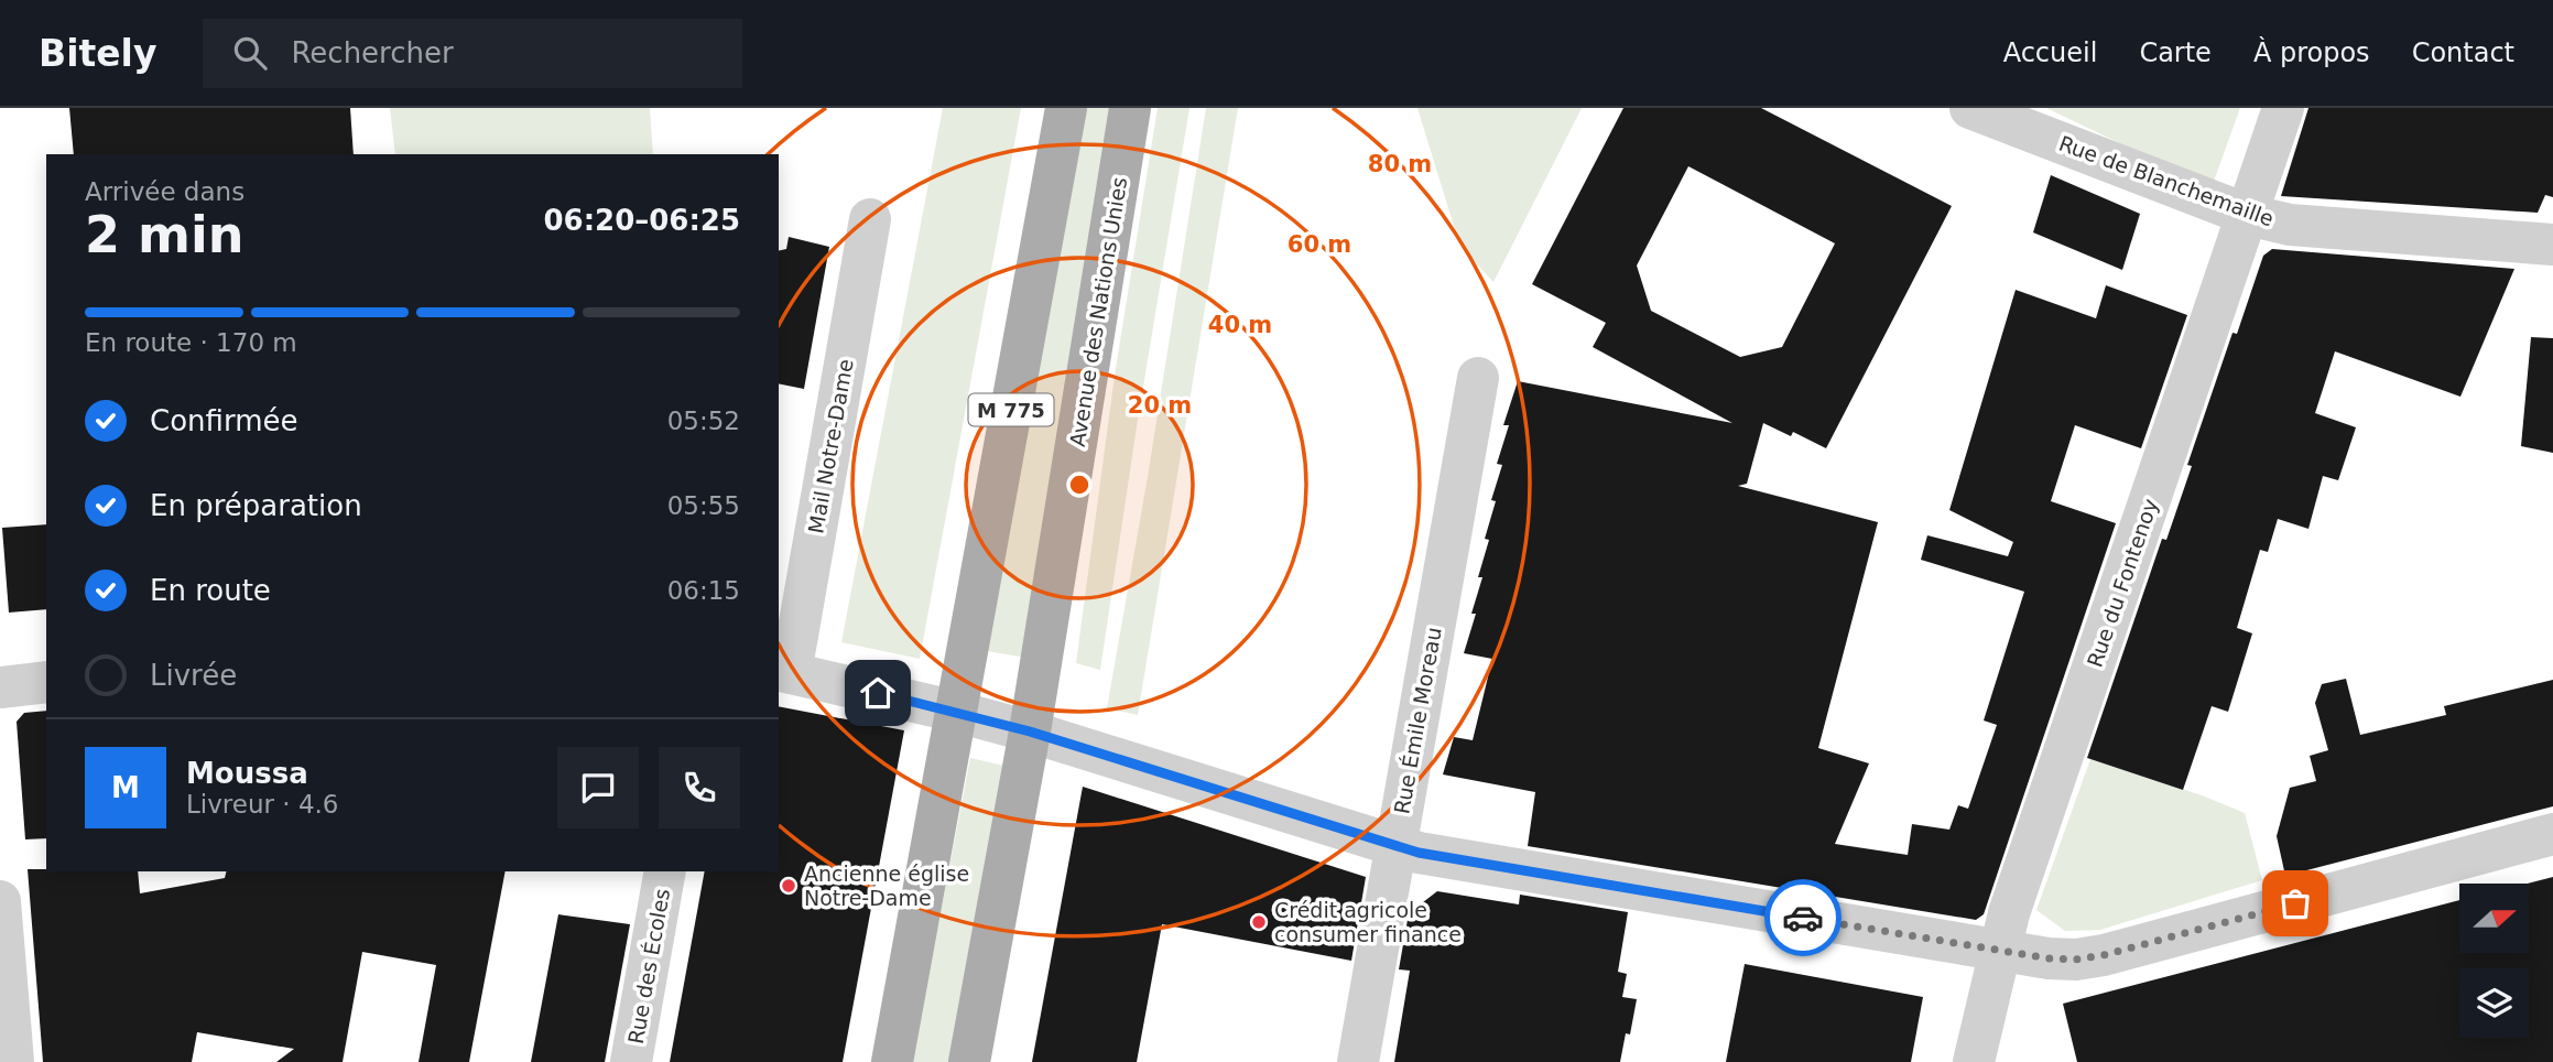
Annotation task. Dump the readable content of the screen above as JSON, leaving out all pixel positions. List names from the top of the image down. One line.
{"streets":{"main road":["Avenue des Nations Unies","M 775"],"street":["Rue de Blanchemaille","Mail Notre-Dame","Rue du Fontenoy","Rue Émile Moreau","Rue des Écoles"]},"crossings":[["Rue de Blanchemaille","Rue du Fontenoy"]],"places":["Ancienne église Notre-Dame","Crédit agricole consumer finance"],"north":"right","page":{"header":"Bitely","search":"Rechercher","nav":["Accueil","Carte","À propos","Contact"],"heading":["2 min","Arrivée dans","06:20–06:25"],"panel":["Moussa","Livreur · 4.6"],"bar":"En route · 170 m","list":[["Confirmée","05:52"],["En préparation","05:55"],["En route","06:15"],"Livrée"],"round":"M"},"rings":["80 m","60 m","40 m","20 m"]}
